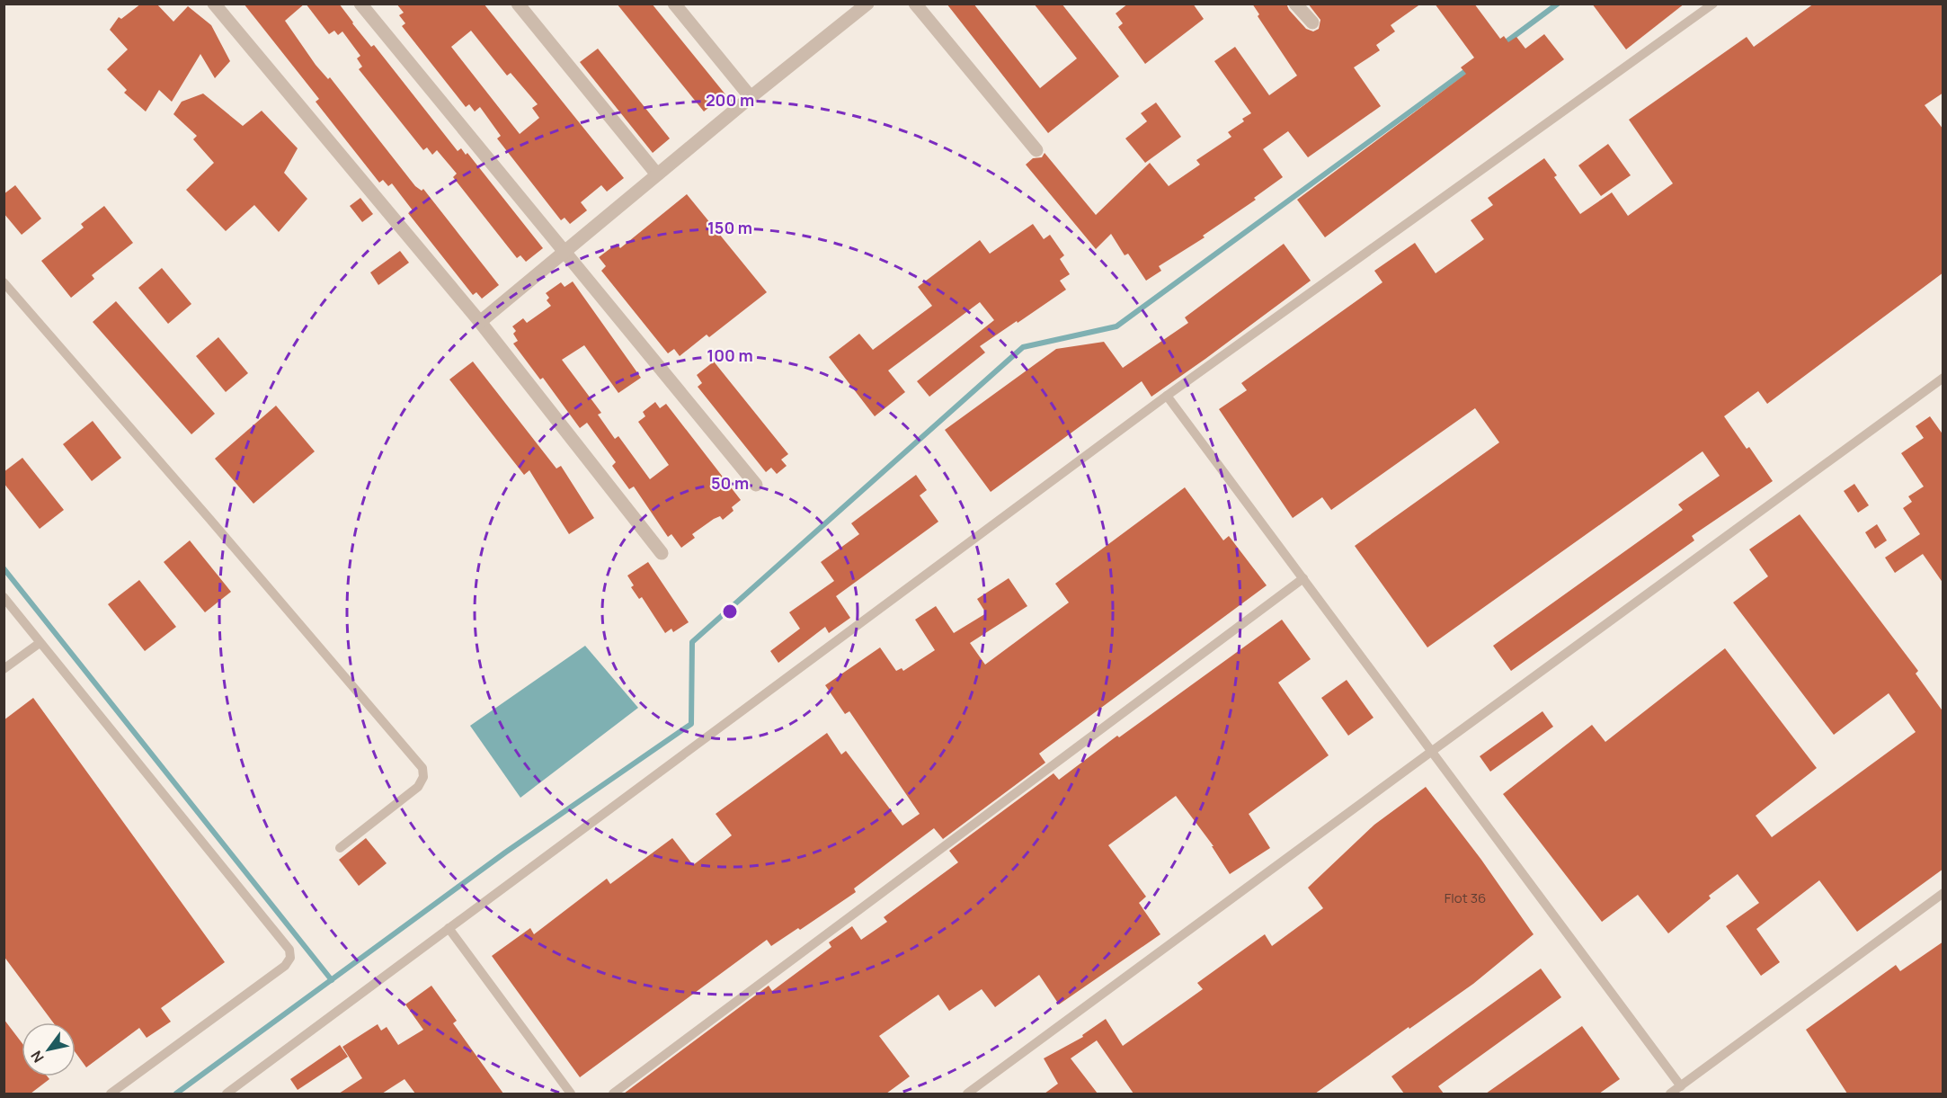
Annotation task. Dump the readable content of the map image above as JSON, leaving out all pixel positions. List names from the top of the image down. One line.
{"house_numbers":["Flot 36"],"north":"bottom left","rings":["200 m","150 m","100 m","50 m"]}
